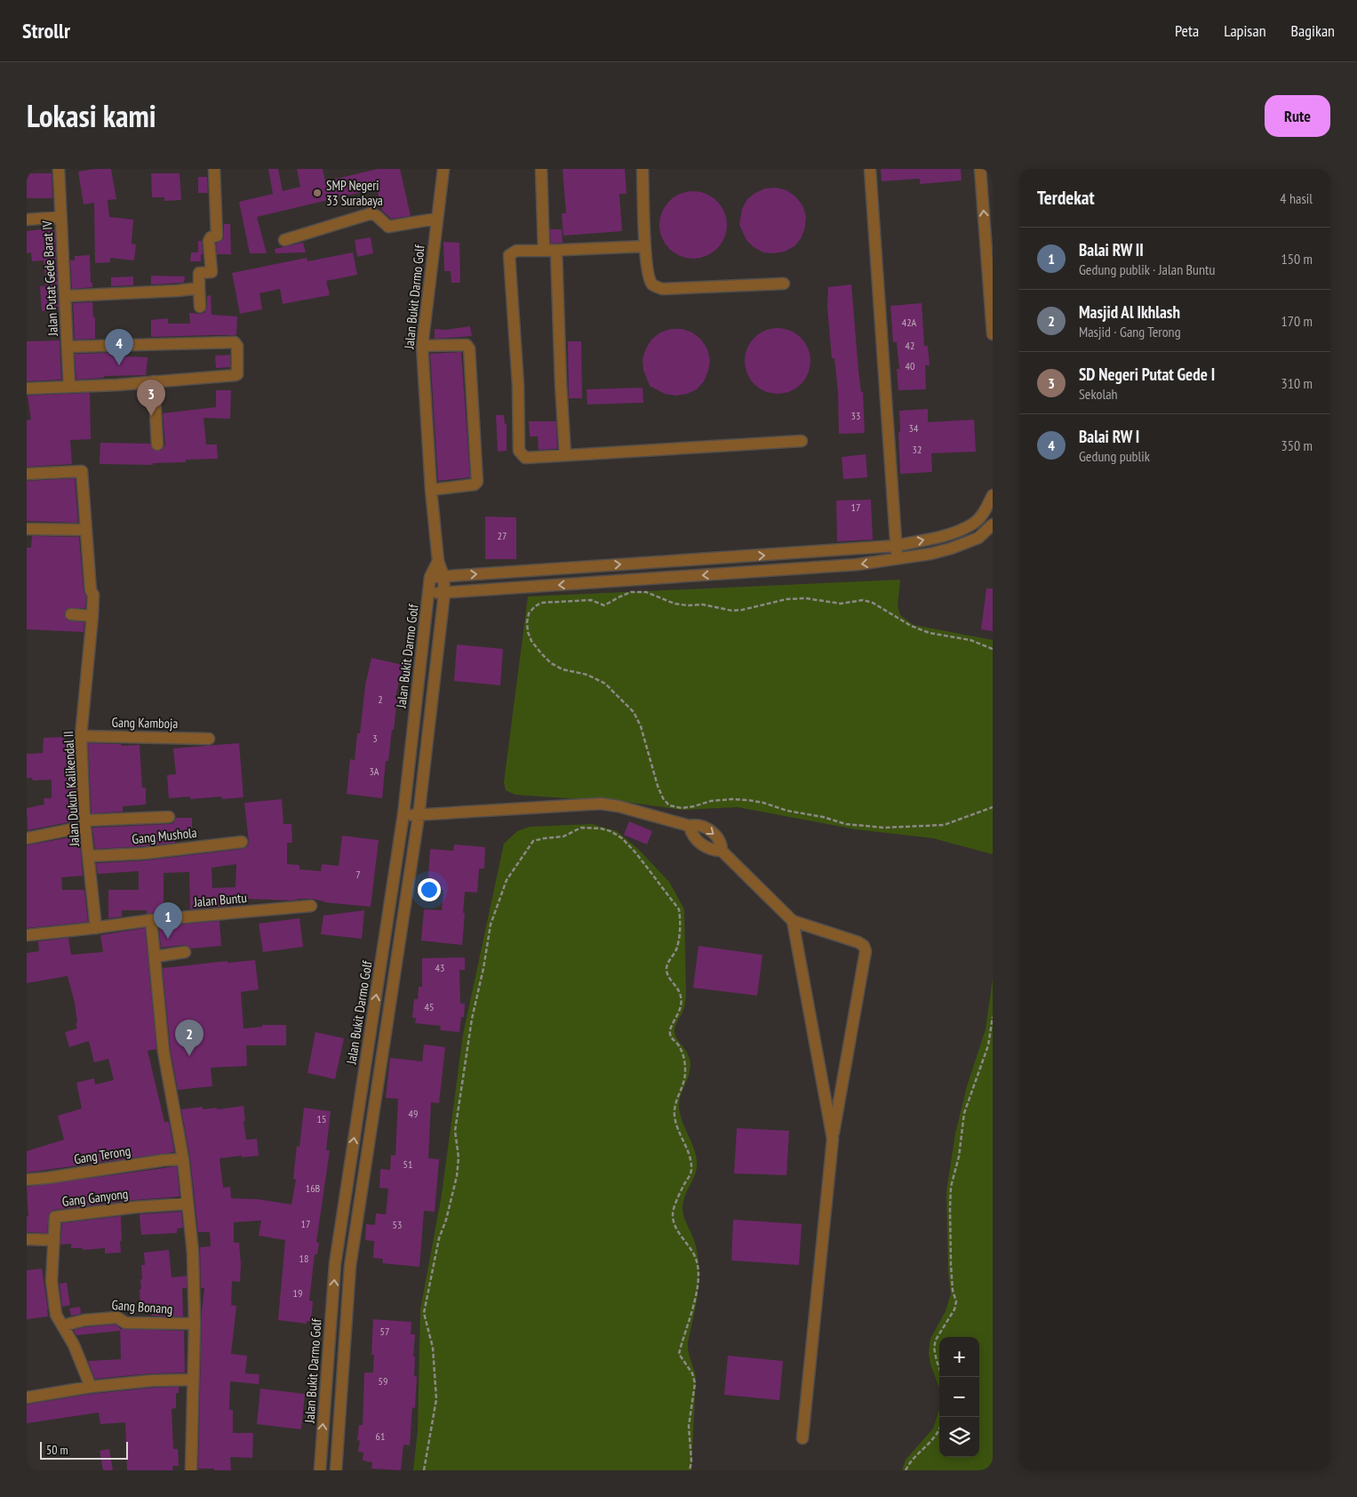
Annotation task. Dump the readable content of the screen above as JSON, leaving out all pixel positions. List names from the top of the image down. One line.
{"streets":{"street":["Jalan Putat Gede Barat IV","Jalan Bukit Darmo Golf","Gang Kamboja","Jalan Dukuh Kalikendal II","Gang Mushola","Jalan Buntu","Gang Terong","Gang Ganyong","Gang Bonang"]},"crossings":[["Gang Kamboja","Jalan Dukuh Kalikendal II"],["Jalan Dukuh Kalikendal II","Gang Mushola"],["Jalan Dukuh Kalikendal II","Jalan Buntu"]],"places":["SMP Negeri 33 Surabaya"],"house_numbers":["42A","42","40","33","34","32","17","27","2","3","3A","7","43","45","49","15","51","16B","17","53","18","19","57","59","61"],"scale_bar":"50 m","page":{"header":"Strollr","nav":["Peta","Lapisan","Bagikan"],"title":"Lokasi kami","buttons":"Rute","heading":["Terdekat","4 hasil"],"list":[{"mark":"1","name":"Balai RW II","note":"Gedung publik · Jalan Buntu","value":"150 m"},{"mark":"2","name":"Masjid Al Ikhlash","note":"Masjid · Gang Terong","value":"170 m"},{"mark":"3","name":"SD Negeri Putat Gede I","note":"Sekolah","value":"310 m"},{"mark":"4","name":"Balai RW I","note":"Gedung publik","value":"350 m"}],"pins":["4","3","1","2"],"map_buttons":["+","−"],"scale":"50 m"}}
